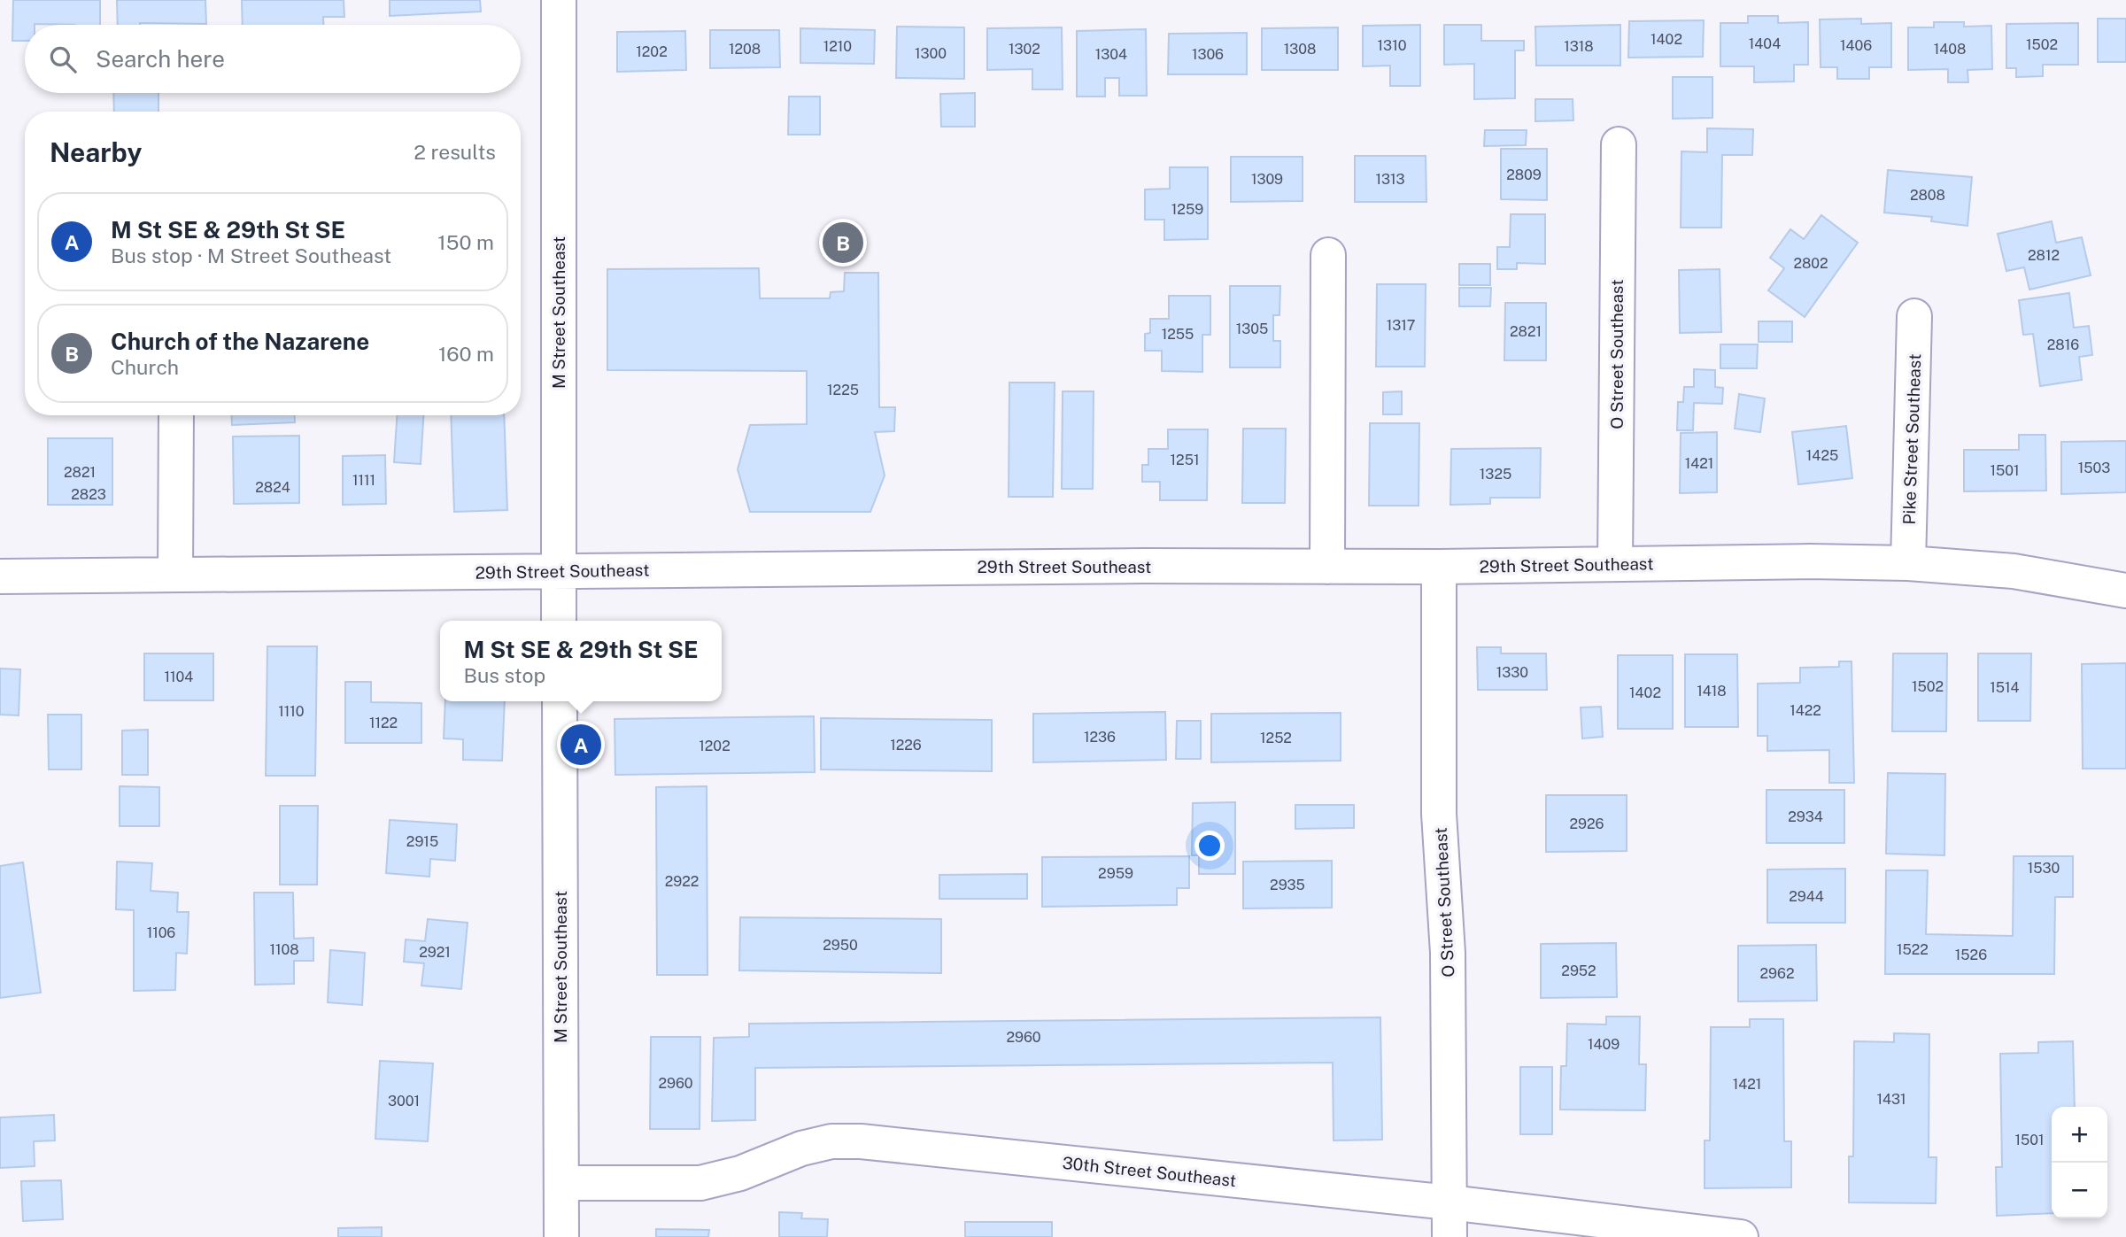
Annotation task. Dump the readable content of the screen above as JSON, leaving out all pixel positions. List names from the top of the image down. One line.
{"streets":{"street":["M Street Southeast","O Street Southeast","Pike Street Southeast","29th Street Southeast","30th Street Southeast"]},"crossings":[["M Street Southeast","29th Street Southeast"],["M Street Southeast","30th Street Southeast"],["O Street Southeast","29th Street Southeast"],["O Street Southeast","30th Street Southeast"],["Pike Street Southeast","29th Street Southeast"]],"house_numbers":["1402","1404","1502","1310","1406","1210","1318","1208","1302","1308","1408","1202","1300","1304","1306","2809","1309","1313","2808","1259","2812","2802","1317","1305","2821","1255","2816","1225","1425","1251","1421","1503","1501","2821","1325","1111","2824","2823","1330","1104","1502","1514","1418","1402","1422","1110","1122","1236","1252","1226","1202","2934","2926","2915","1530","2959","2922","2935","2944","1106","2950","1108","1522","2921","1526","2952","2962","2960","1409","2960","1421","1431","3001","1501"],"page":{"search":"Search here","heading":["Nearby","2 results"],"list":[{"mark":"A","name":"M St SE & 29th St SE","note":"Bus stop · M Street Southeast","value":"150 m"},{"mark":"B","name":"Church of the Nazarene","note":"Church","value":"160 m"}],"pins":["B","A"],"popup":["M St SE & 29th St SE","Bus stop"],"map_buttons":["+","−"]}}
